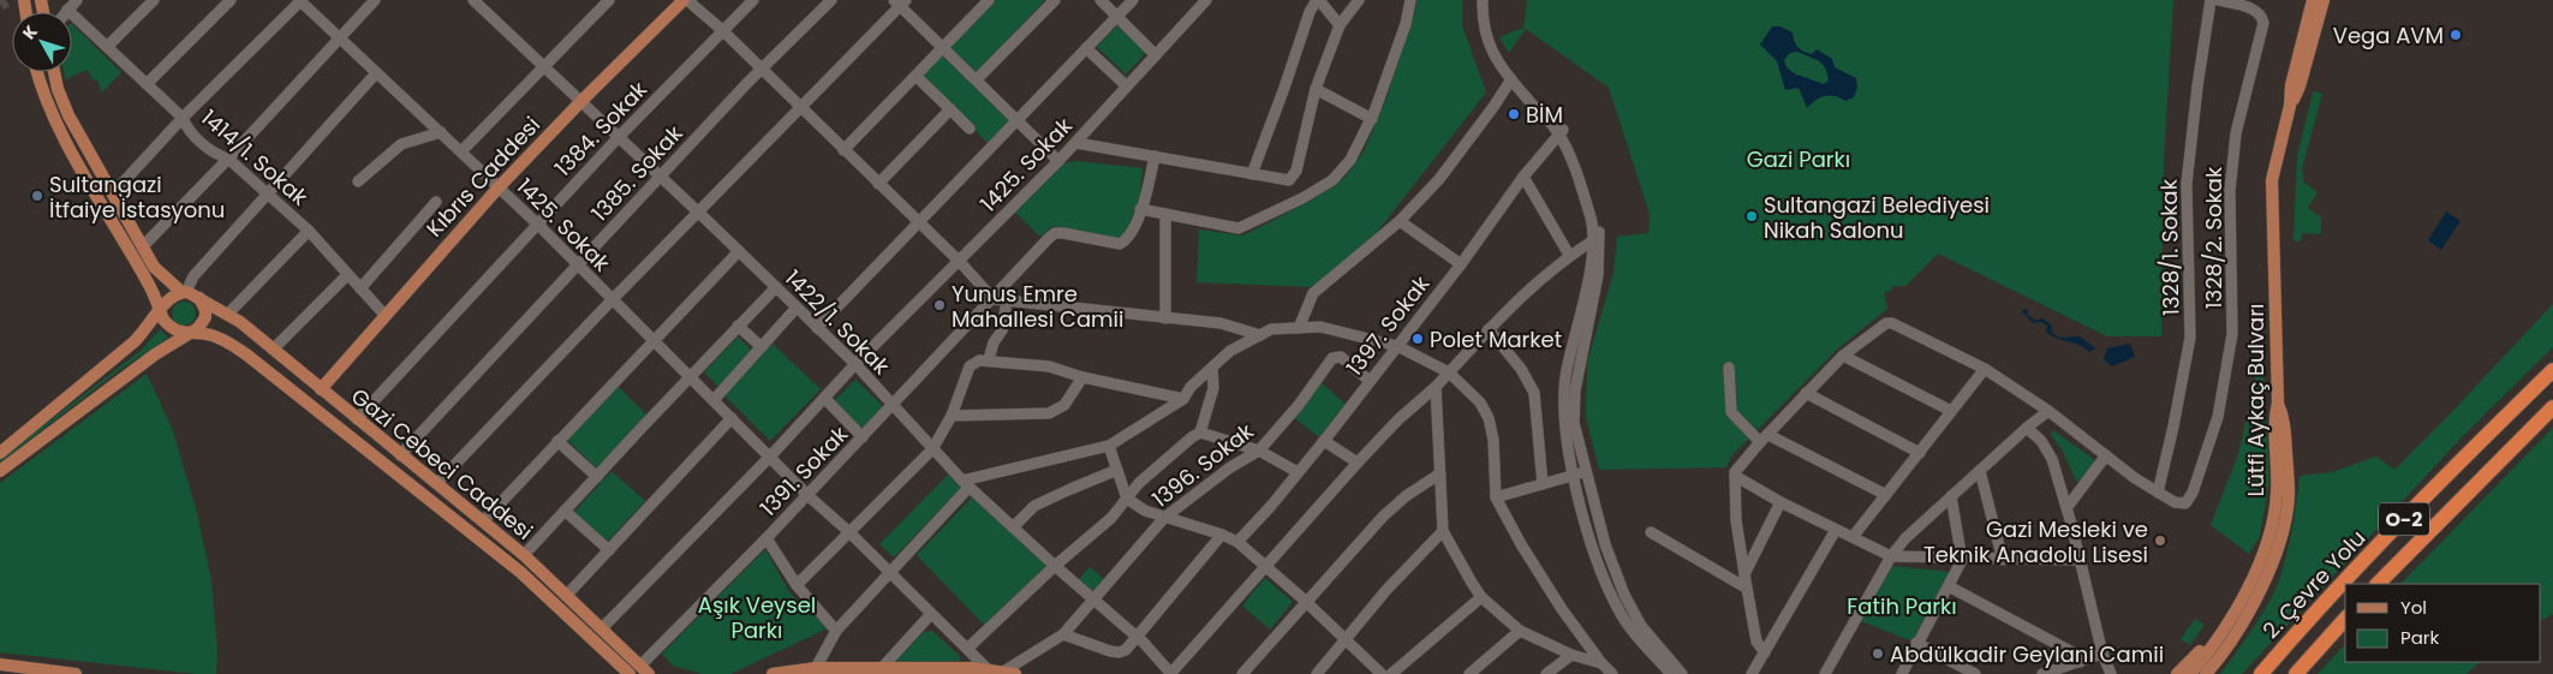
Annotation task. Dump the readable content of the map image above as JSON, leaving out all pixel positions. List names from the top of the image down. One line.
{"streets":{"highway":["O-2","2. Çevre Yolu"],"main road":["Kıbrıs Caddesi","Lütfi Aykaç Bulvarı","Gazi Cebeci Caddesi"],"street":["1384. Sokak","1414/1. Sokak","1425. Sokak","1385. Sokak","1328/2. Sokak","1328/1. Sokak","1422/1. Sokak","1397. Sokak","1396. Sokak","1391. Sokak"]},"crossings":[["1384. Sokak","1425. Sokak"],["1384. Sokak","1422/1. Sokak"],["1384. Sokak","Gazi Cebeci Caddesi"],["1414/1. Sokak","Kıbrıs Caddesi"],["1425. Sokak","1385. Sokak"],["1425. Sokak","Kıbrıs Caddesi"],["1425. Sokak","1422/1. Sokak"],["1425. Sokak","Gazi Cebeci Caddesi"],["1425. Sokak","1391. Sokak"],["1385. Sokak","1422/1. Sokak"],["1385. Sokak","Gazi Cebeci Caddesi"],["Kıbrıs Caddesi","1422/1. Sokak"],["Kıbrıs Caddesi","Gazi Cebeci Caddesi"],["1328/2. Sokak","1328/1. Sokak"],["1422/1. Sokak","1396. Sokak"],["1422/1. Sokak","1391. Sokak"],["1397. Sokak","1396. Sokak"],["Gazi Cebeci Caddesi","1391. Sokak"]],"parks":["Gazi Parkı","Aşık Veysel Parkı","Fatih Parkı"],"places":["Vega AVM","BİM","Sultangazi İtfaiye İstasyonu","Sultangazi Belediyesi Nikah Salonu","Yunus Emre Mahallesi Camii","Polet Market","Gazi Mesleki ve Teknik Anadolu Lisesi","Abdülkadir Geylani Camii"],"legend":["Yol","Park"],"north":"top left"}
